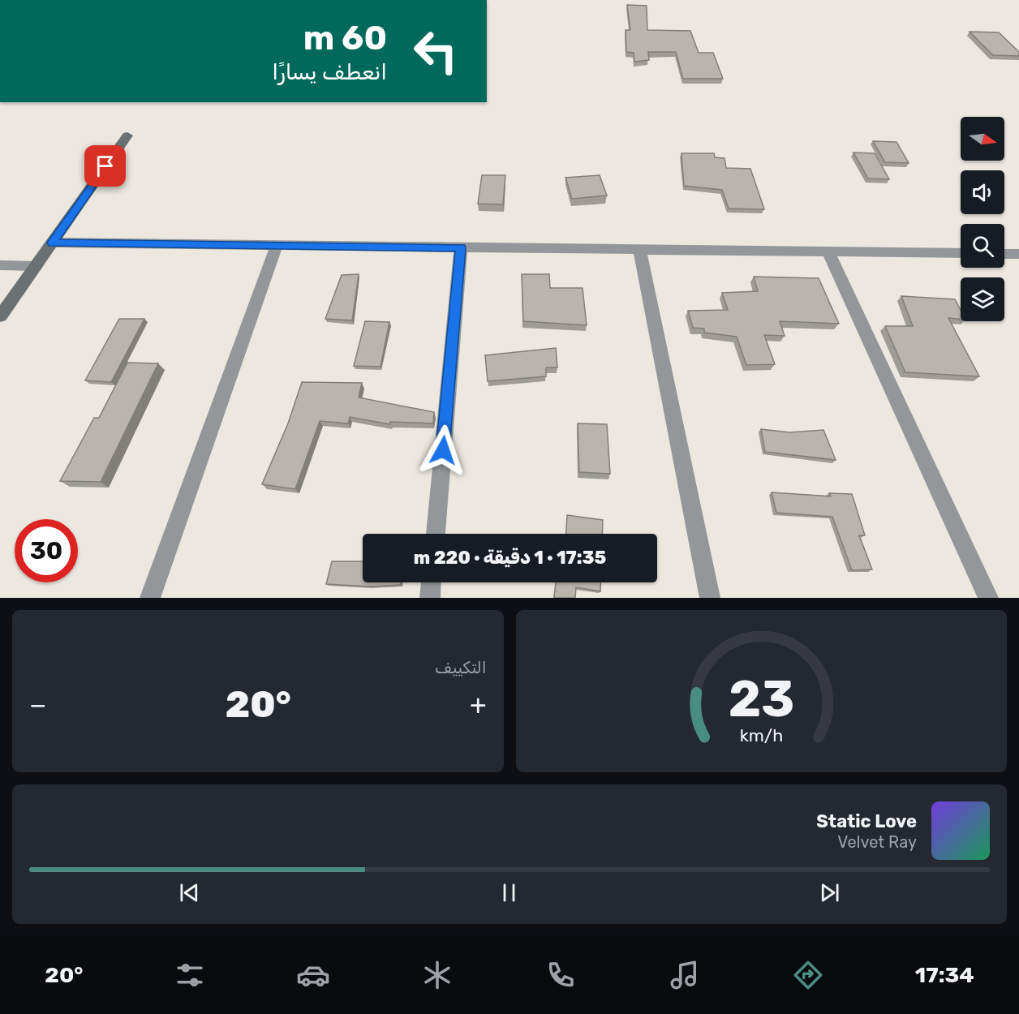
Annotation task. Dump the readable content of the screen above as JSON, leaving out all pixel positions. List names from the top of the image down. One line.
{"north":"right","page":{"turn":["60 m","انعطف يسارًا"],"limit":"30","trip":"17:35 · 1 دقيقة · 220 m","tile":"التكييف","heat":["−","20°","+"],"song":["Static Love","Velvet Ray"],"tabs":["17:34","20°"],"gauge":["23","km/h"]}}
